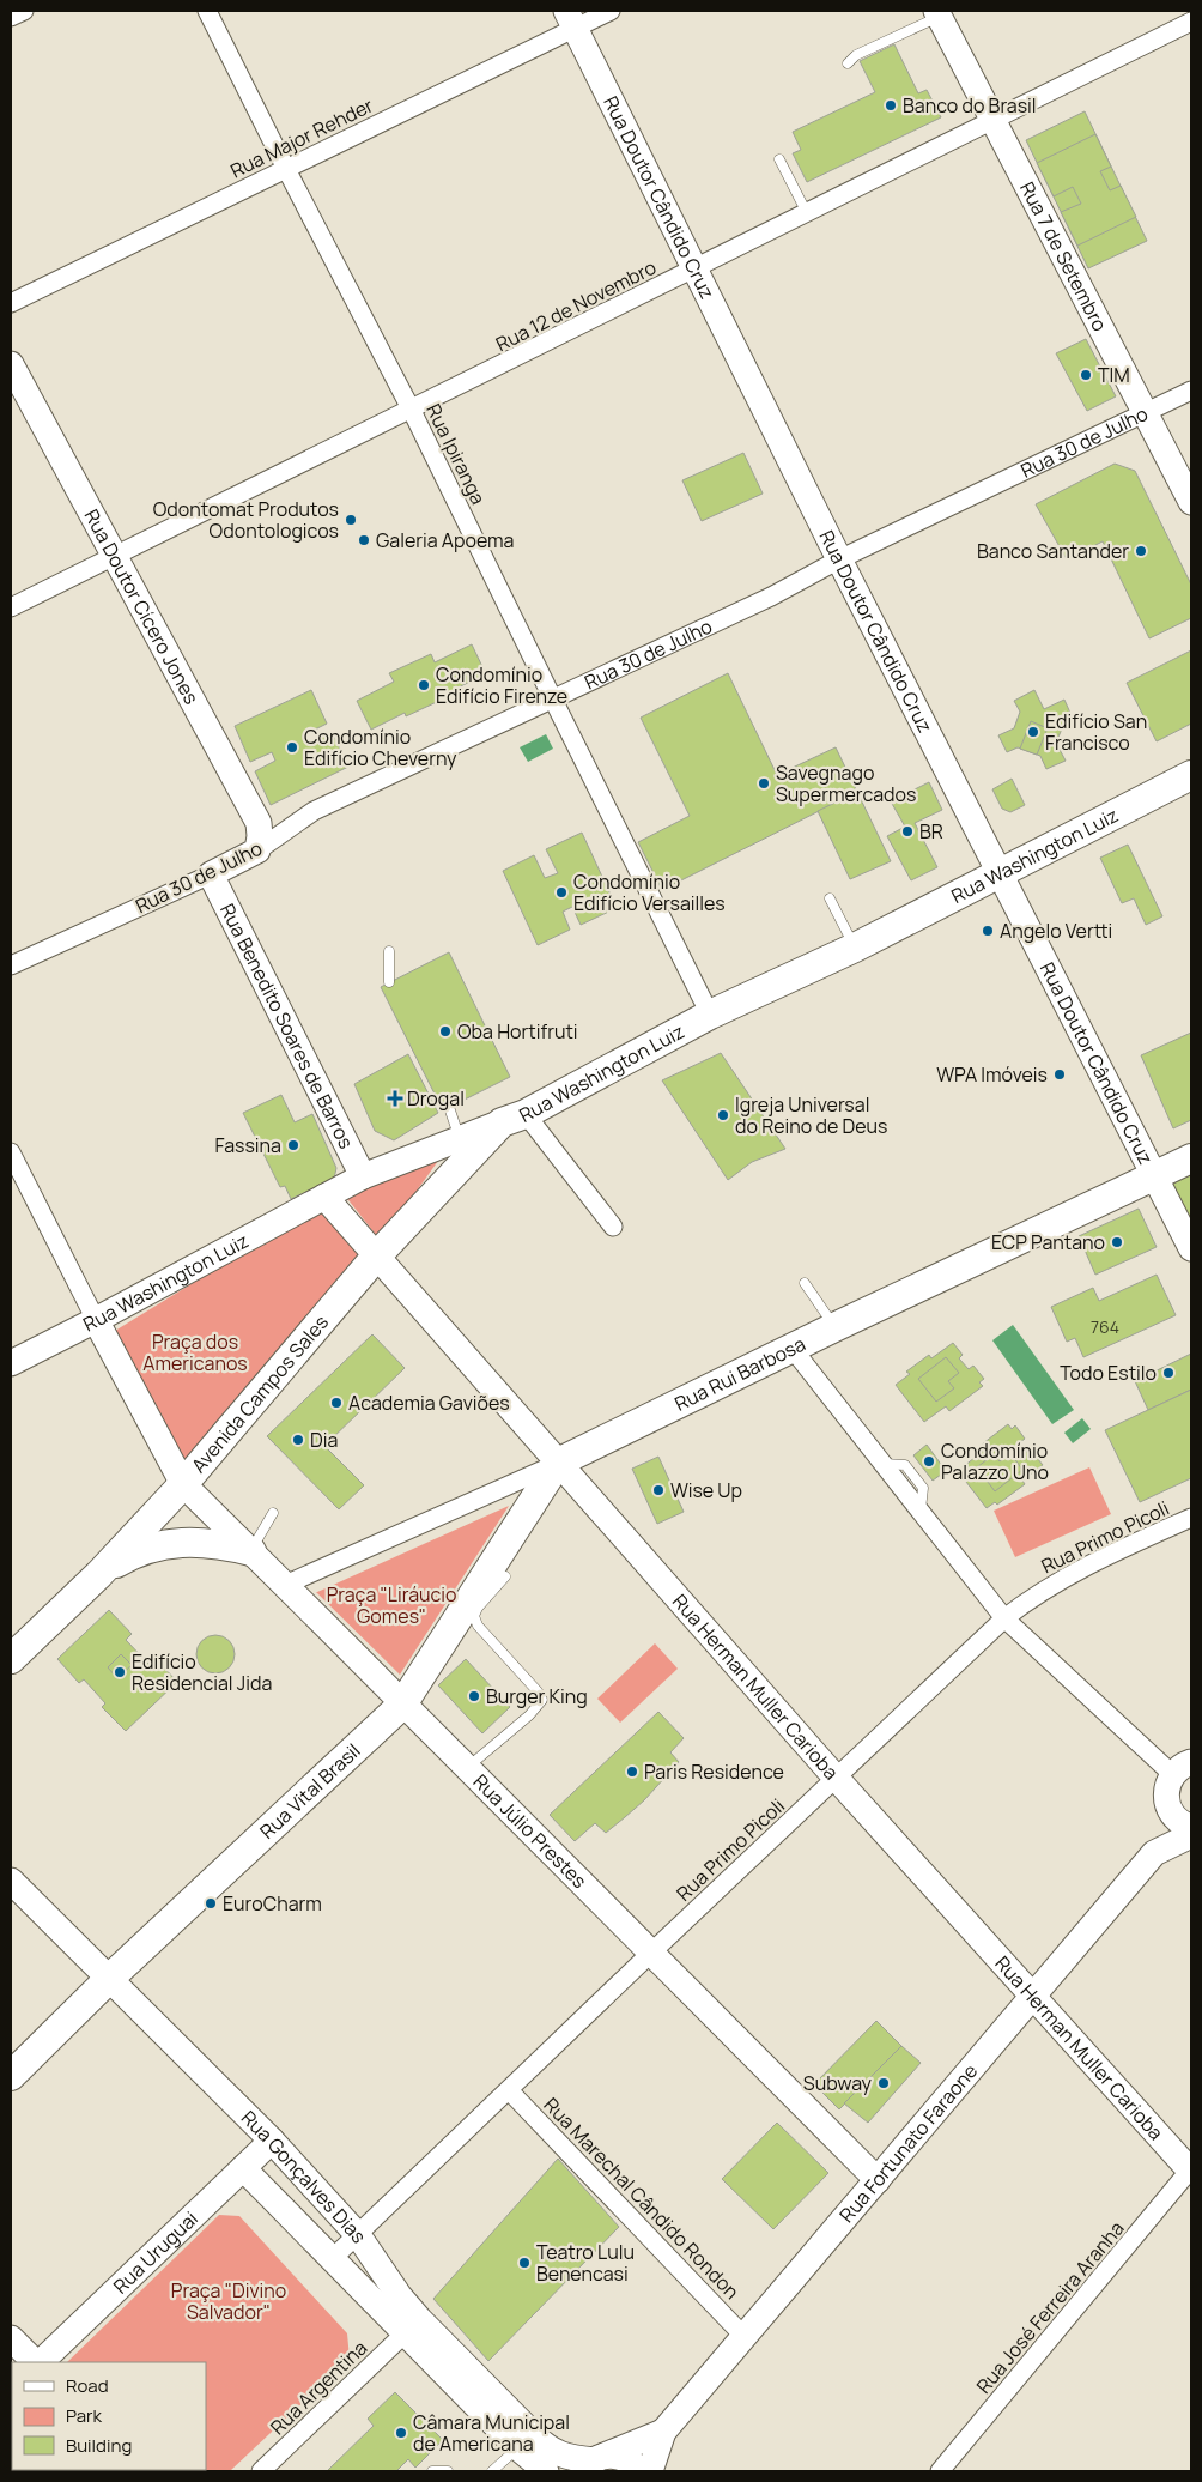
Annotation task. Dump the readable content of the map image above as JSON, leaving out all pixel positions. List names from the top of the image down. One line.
{"streets":{"main road":["Rua Doutor Cândido Cruz","Rua 7 de Setembro","Rua 30 de Julho","Rua Doutor Cícero Jones","Rua Washington Luiz","Rua Benedito Soares de Barros","Rua Rui Barbosa","Avenida Campos Sales","Rua Herman Muller Carioba","Rua Vital Brasil","Rua Júlio Prestes","Rua Fortunato Faraone","Rua Gonçalves Dias","Rua Uruguai"],"street":["Rua Major Rehder","Rua 12 de Novembro","Rua Ipiranga","Rua Primo Picoli","Rua Marechal Cândido Rondon","Rua José Ferreira Aranha","Rua Argentina"]},"crossings":[["Rua Major Rehder","Rua Doutor Cândido Cruz"],["Rua Major Rehder","Rua Ipiranga"],["Rua Doutor Cândido Cruz","Rua 12 de Novembro"],["Rua Doutor Cândido Cruz","Rua 30 de Julho"],["Rua Doutor Cândido Cruz","Rua Washington Luiz"],["Rua Doutor Cândido Cruz","Rua Rui Barbosa"],["Rua 7 de Setembro","Rua 12 de Novembro"],["Rua 7 de Setembro","Rua 30 de Julho"],["Rua 12 de Novembro","Rua Ipiranga"],["Rua 12 de Novembro","Rua Doutor Cícero Jones"],["Rua 30 de Julho","Rua Ipiranga"],["Rua 30 de Julho","Rua Doutor Cícero Jones"],["Rua 30 de Julho","Rua Benedito Soares de Barros"],["Rua Ipiranga","Rua Washington Luiz"],["Rua Washington Luiz","Rua Benedito Soares de Barros"],["Rua Washington Luiz","Avenida Campos Sales"],["Rua Washington Luiz","Rua Herman Muller Carioba"],["Rua Washington Luiz","Rua Júlio Prestes"],["Rua Rui Barbosa","Rua Herman Muller Carioba"],["Rua Rui Barbosa","Rua Vital Brasil"],["Rua Rui Barbosa","Rua Júlio Prestes"],["Avenida Campos Sales","Rua Herman Muller Carioba"],["Avenida Campos Sales","Rua Júlio Prestes"],["Rua Primo Picoli","Rua Herman Muller Carioba"],["Rua Primo Picoli","Rua Júlio Prestes"],["Rua Primo Picoli","Rua Gonçalves Dias"],["Rua Primo Picoli","Rua Marechal Cândido Rondon"],["Rua Herman Muller Carioba","Rua Vital Brasil"],["Rua Herman Muller Carioba","Rua Fortunato Faraone"],["Rua Herman Muller Carioba","Rua José Ferreira Aranha"],["Rua Vital Brasil","Rua Júlio Prestes"],["Rua Vital Brasil","Rua Gonçalves Dias"],["Rua Júlio Prestes","Rua Fortunato Faraone"],["Rua Fortunato Faraone","Rua Gonçalves Dias"],["Rua Fortunato Faraone","Rua Marechal Cândido Rondon"],["Rua Gonçalves Dias","Rua Uruguai"],["Rua Gonçalves Dias","Rua Argentina"]],"parks":["Praça dos Americanos","Praça \"Liráucio Gomes\"","Praça \"Divino Salvador\""],"places":{"other":["Banco do Brasil","TIM","Odontomat Produtos Odontologicos","Galeria Apoema","Banco Santander","Condomínio Edifício Firenze","Edifício San Francisco","Condomínio Edifício Cheverny","Savegnago Supermercados","BR","Condomínio Edifício Versailles","Angelo Vertti","Oba Hortifruti","WPA Imóveis","Igreja Universal do Reino de Deus","Fassina","ECP Pantano","Todo Estilo","Academia Gaviões","Dia","Condomínio Palazzo Uno","Wise Up","Edifício Residencial Jida","Burger King","Paris Residence","EuroCharm","Subway","Teatro Lulu Benencasi","Câmara Municipal de Americana"],"health":["Drogal"]},"house_numbers":["764"],"legend":["Road","Park","Building"]}
